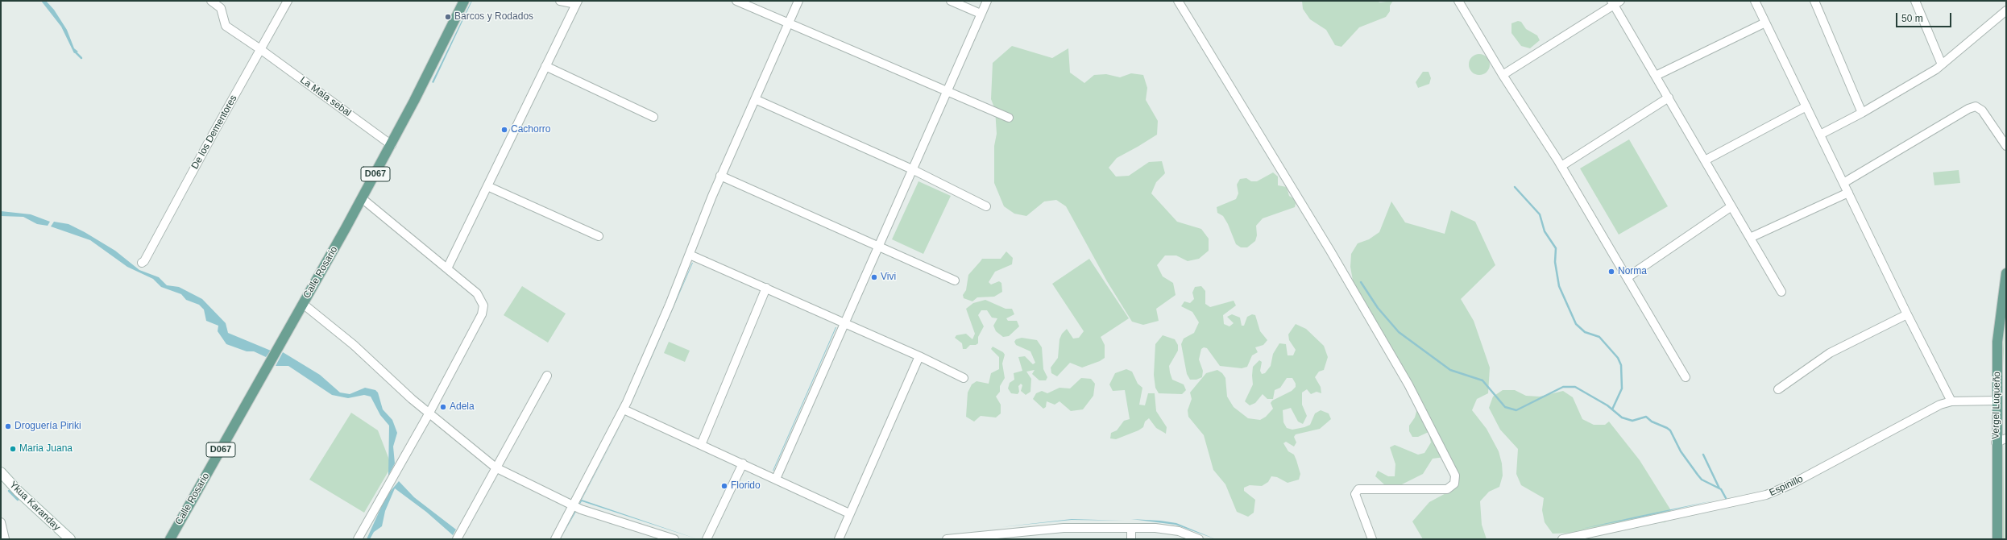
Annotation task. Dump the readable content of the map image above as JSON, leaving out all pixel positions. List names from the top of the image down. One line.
{"streets":{"main road":["D067","Calle Rosario","Vergel Luqueño"],"street":["La Mala sebal","De los Dementores","Espinillo","Ykua Karanday"]},"crossings":[["La Mala sebal","De los Dementores"],["La Mala sebal","Calle Rosario"],["Vergel Luqueño","Espinillo"]],"places":["Barcos y Rodados","Cachorro","Norma","Vivi","Adela","Droguería Piriki","Maria Juana","Florido"],"scale_bar":"50 m"}
